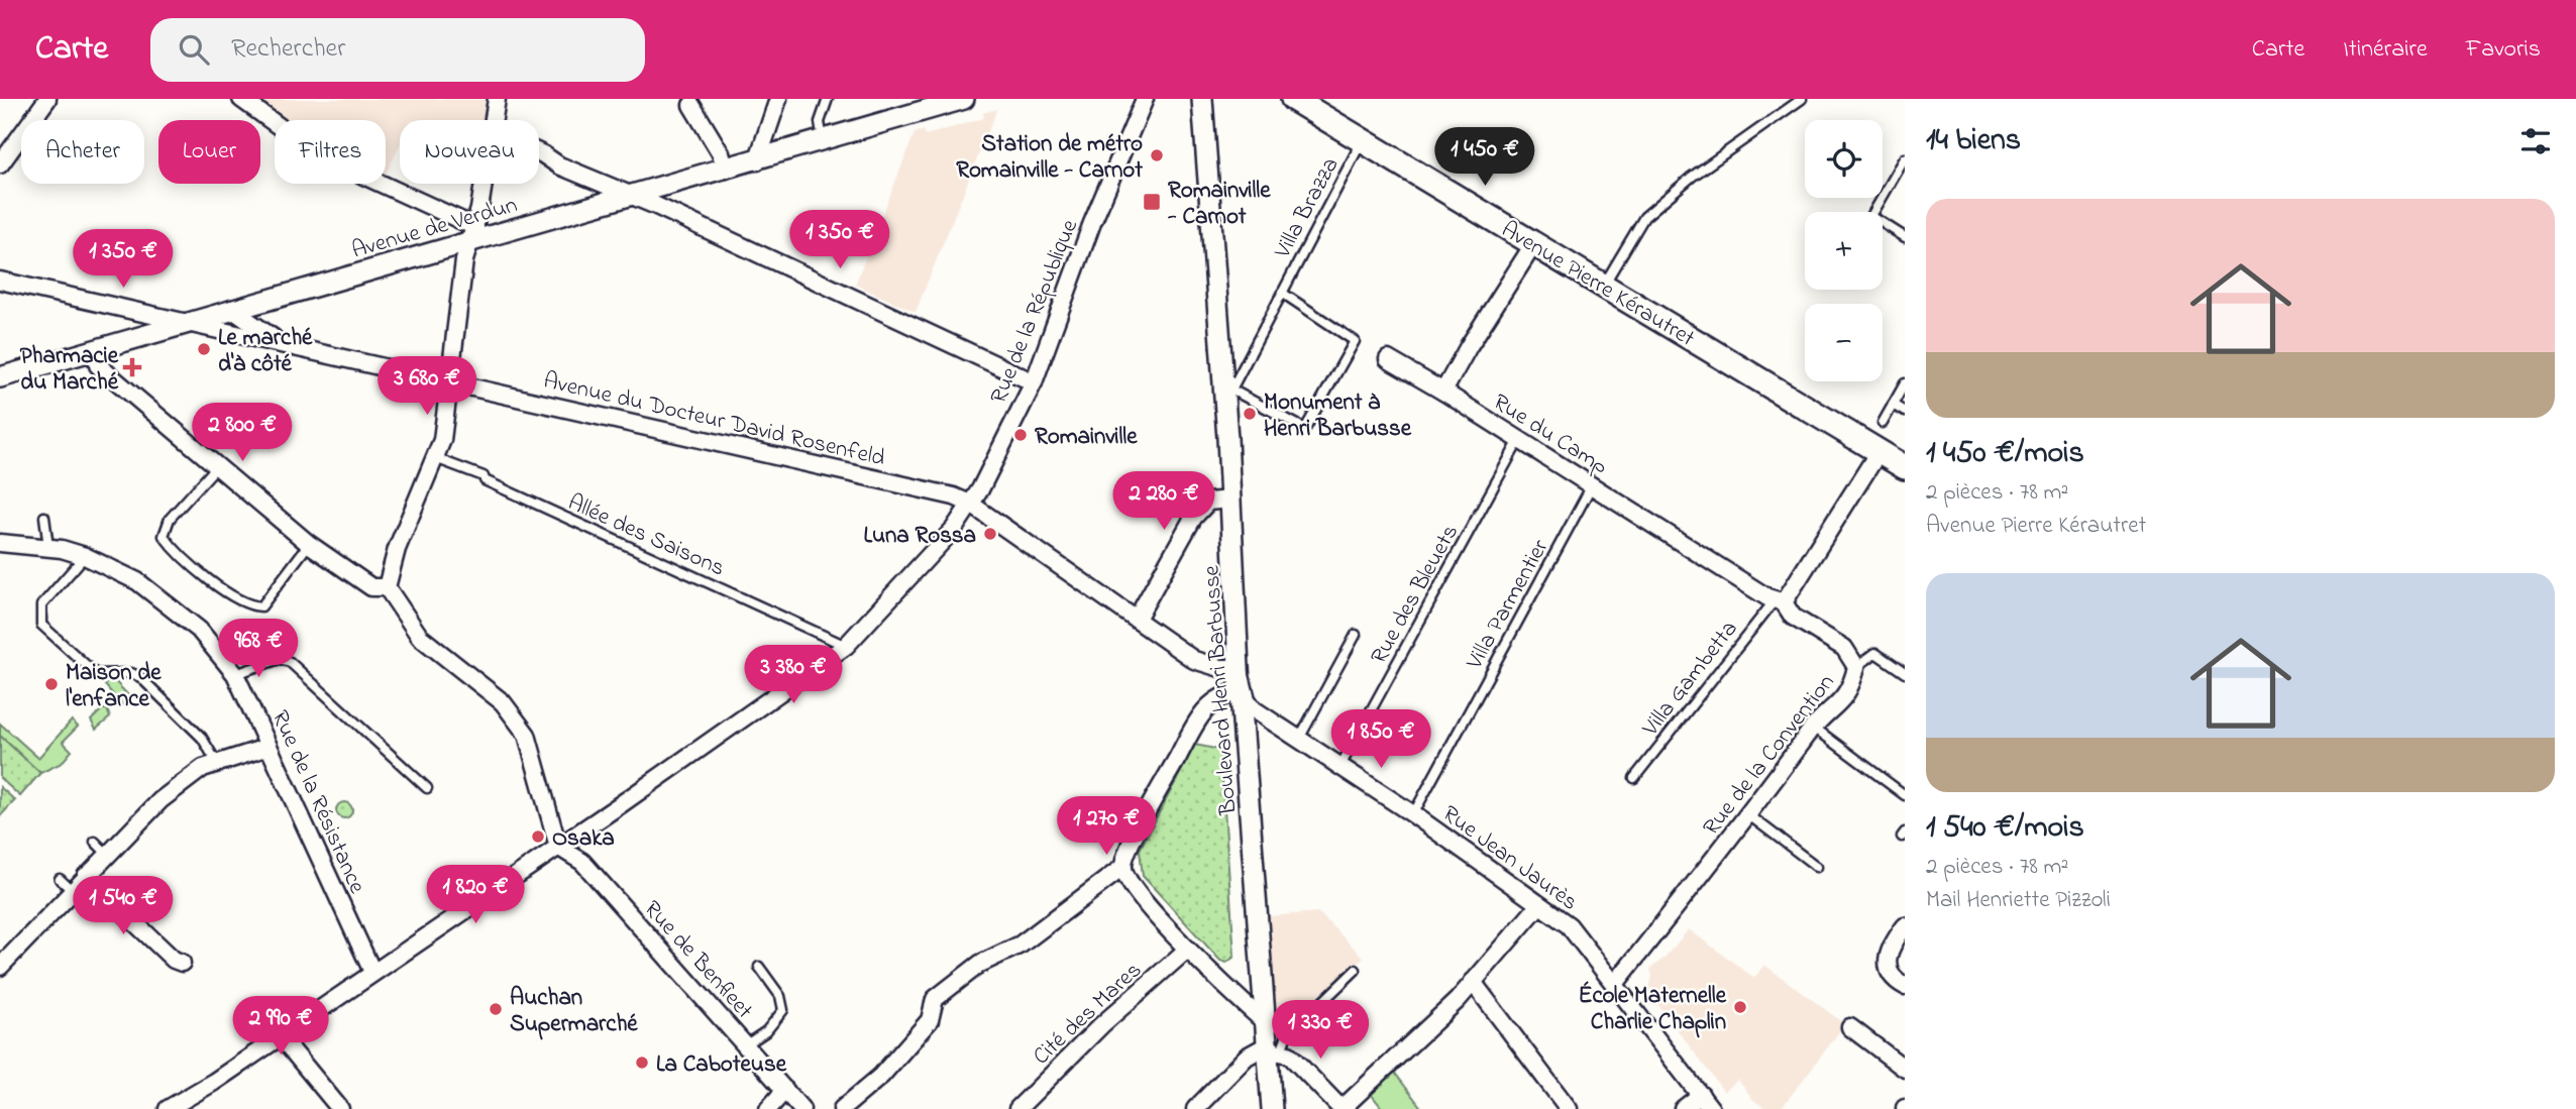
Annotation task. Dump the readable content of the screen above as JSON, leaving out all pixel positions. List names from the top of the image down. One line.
{"streets":{"main road":["Avenue Pierre Kérautret"],"street":["Avenue de Verdun","Rue de la République","Avenue du Docteur David Rosenfeld","Rue du Camp","Boulevard Henri Barbusse","Rue de la Convention","Rue de la Résistance","Rue Jean Jaurès","Rue de Benfleet","Cité des Mares"],"lane":["Villa Brazza","Allée des Saisons","Rue des Bleuets","Villa Parmentier","Villa Gambetta"]},"crossings":[["Villa Brazza","Avenue Pierre Kérautret"],["Villa Brazza","Boulevard Henri Barbusse"],["Avenue de Verdun","Avenue du Docteur David Rosenfeld"],["Rue de la République","Avenue du Docteur David Rosenfeld"],["Rue de la République","Allée des Saisons"],["Rue de la République","Rue de la Résistance"],["Rue de la République","Rue de Benfleet"],["Rue du Camp","Rue des Bleuets"],["Rue du Camp","Villa Parmentier"],["Rue du Camp","Villa Gambetta"],["Rue du Camp","Rue de la Convention"],["Rue des Bleuets","Rue Jean Jaurès"],["Villa Parmentier","Rue Jean Jaurès"],["Villa Gambetta","Rue de la Convention"],["Boulevard Henri Barbusse","Rue Jean Jaurès"],["Rue de la Convention","Rue Jean Jaurès"]],"places":{"other":["Station de métro Romainville - Carnot","Le marché d'à côté","Monument à Henri Barbusse","Romainville","Luna Rossa","Maison de l'enfance","Osaka","École Maternelle Charlie Chaplin","Auchan Supermarché","La Caboteuse"],"transit":["Romainville - Carnot"],"health":["Pharmacie du Marché"]},"page":{"header":"Carte","search":"Rechercher","nav":["Carte","Itinéraire","Favoris"],"heading":"14 biens","map_buttons":["+","−"],"chip":["Acheter","Louer","Filtres","Nouveau"],"price":["1 450 €","1 350 €","1 350 €","3 680 €","2 800 €","2 280 €","968 €","3 380 €","1 850 €","1 270 €","1 820 €","1 540 €","2 990 €","1 330 €"],"list":[{"name":"1 450 €/mois","note":"2 pièces · 78 m² · Avenue Pierre Kérautret"},{"name":"1 540 €/mois","note":"2 pièces · 78 m² · Mail Henriette Pizzoli"}]}}
